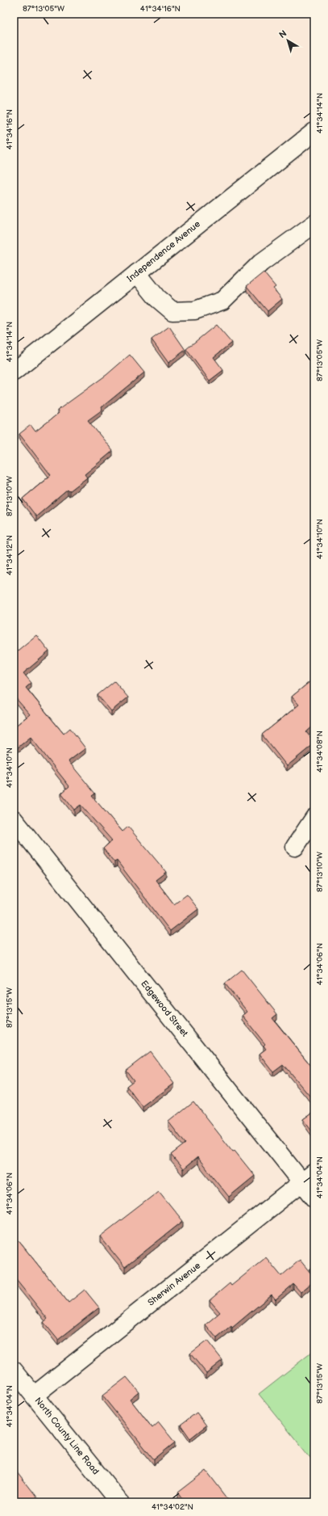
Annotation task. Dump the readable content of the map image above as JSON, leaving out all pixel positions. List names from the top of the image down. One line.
{"streets":{"street":["Independence Avenue","Edgewood Street","Sherwin Avenue","North County Line Road"]},"crossings":[["Edgewood Street","Sherwin Avenue"],["Sherwin Avenue","North County Line Road"]],"north":"top left","coordinates":["87°13'05\"W","41°34'16\"N","41°34'14\"N","87°13'10\"W","41°34'10\"N","41°34'12\"N","41°34'08\"N","41°34'06\"N","87°13'15\"W","41°34'04\"N","41°34'02\"N"]}
